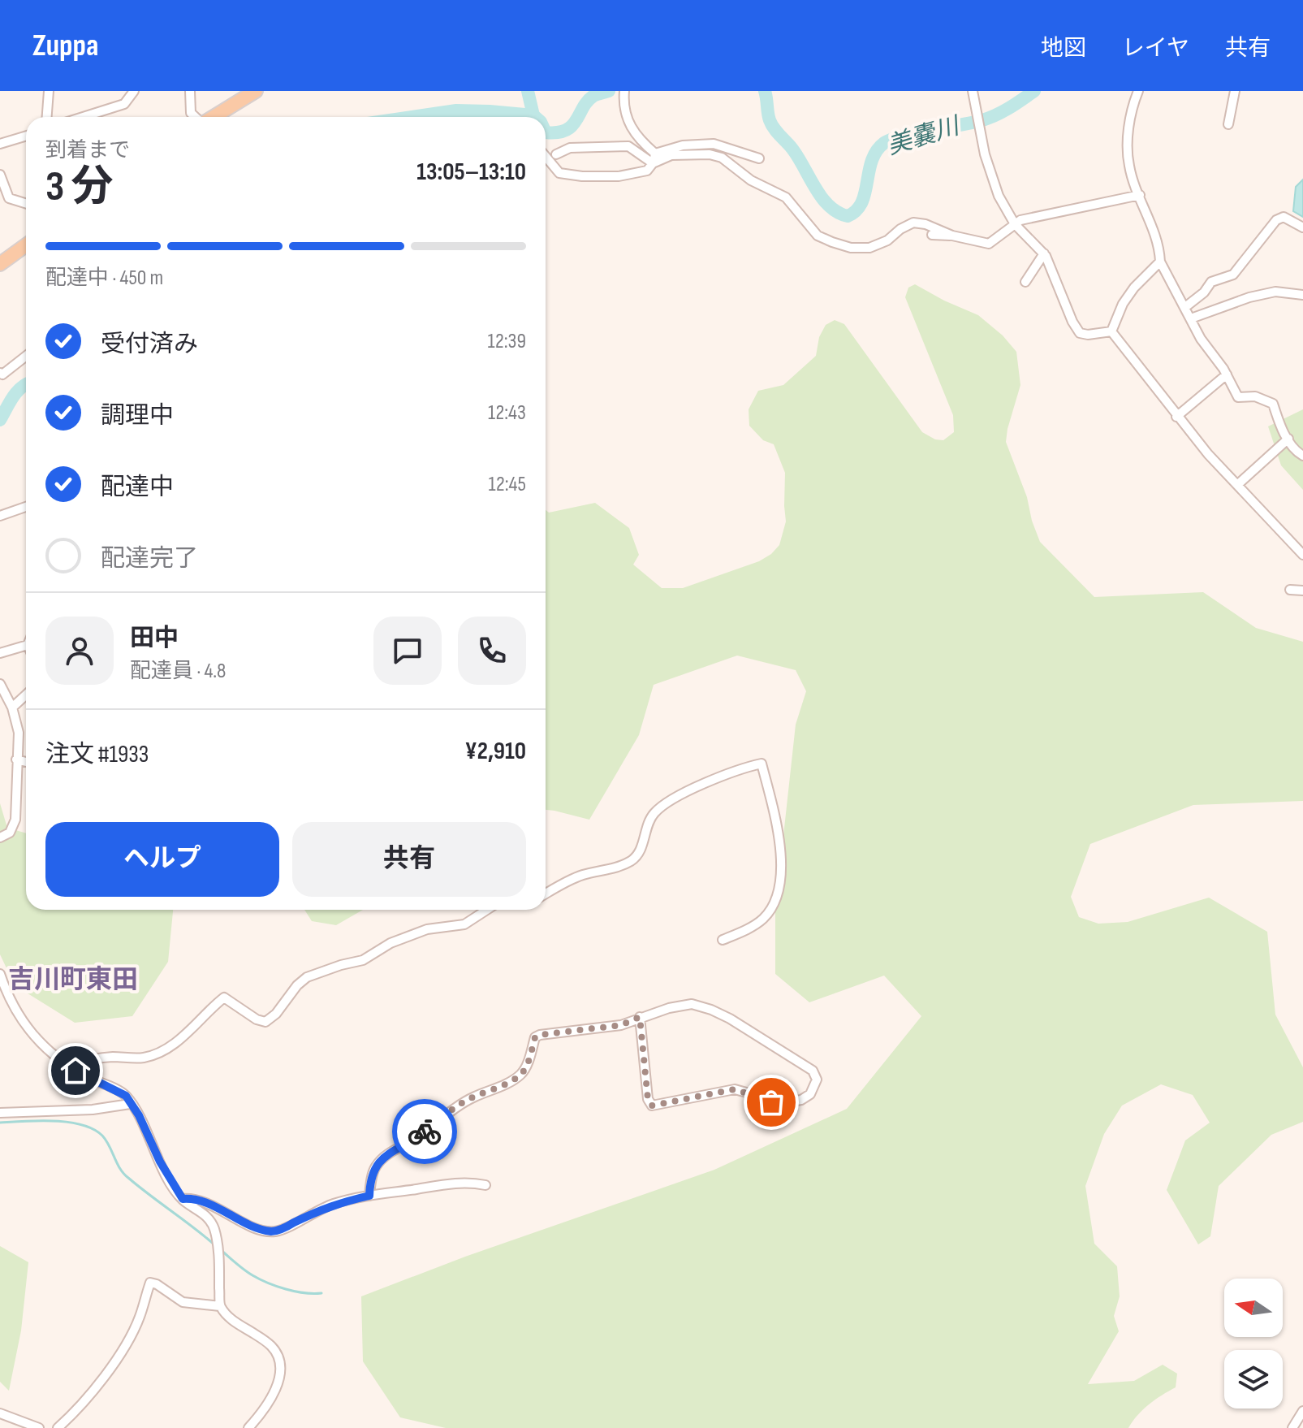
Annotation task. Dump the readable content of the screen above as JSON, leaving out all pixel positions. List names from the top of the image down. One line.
{"districts":["吉川町東田"],"water":["美嚢川"],"north":"left","page":{"header":"Zuppa","nav":["地図","レイヤ","共有"],"heading":["3 分","到着まで","13:05–13:10"],"panel":["田中","配達員 · 4.8","注文 #1933","¥2,910"],"bar":"配達中 · 450 m","list":[["受付済み","12:39"],["調理中","12:43"],["配達中","12:45"],"配達完了"],"buttons":["ヘルプ","共有"]}}
